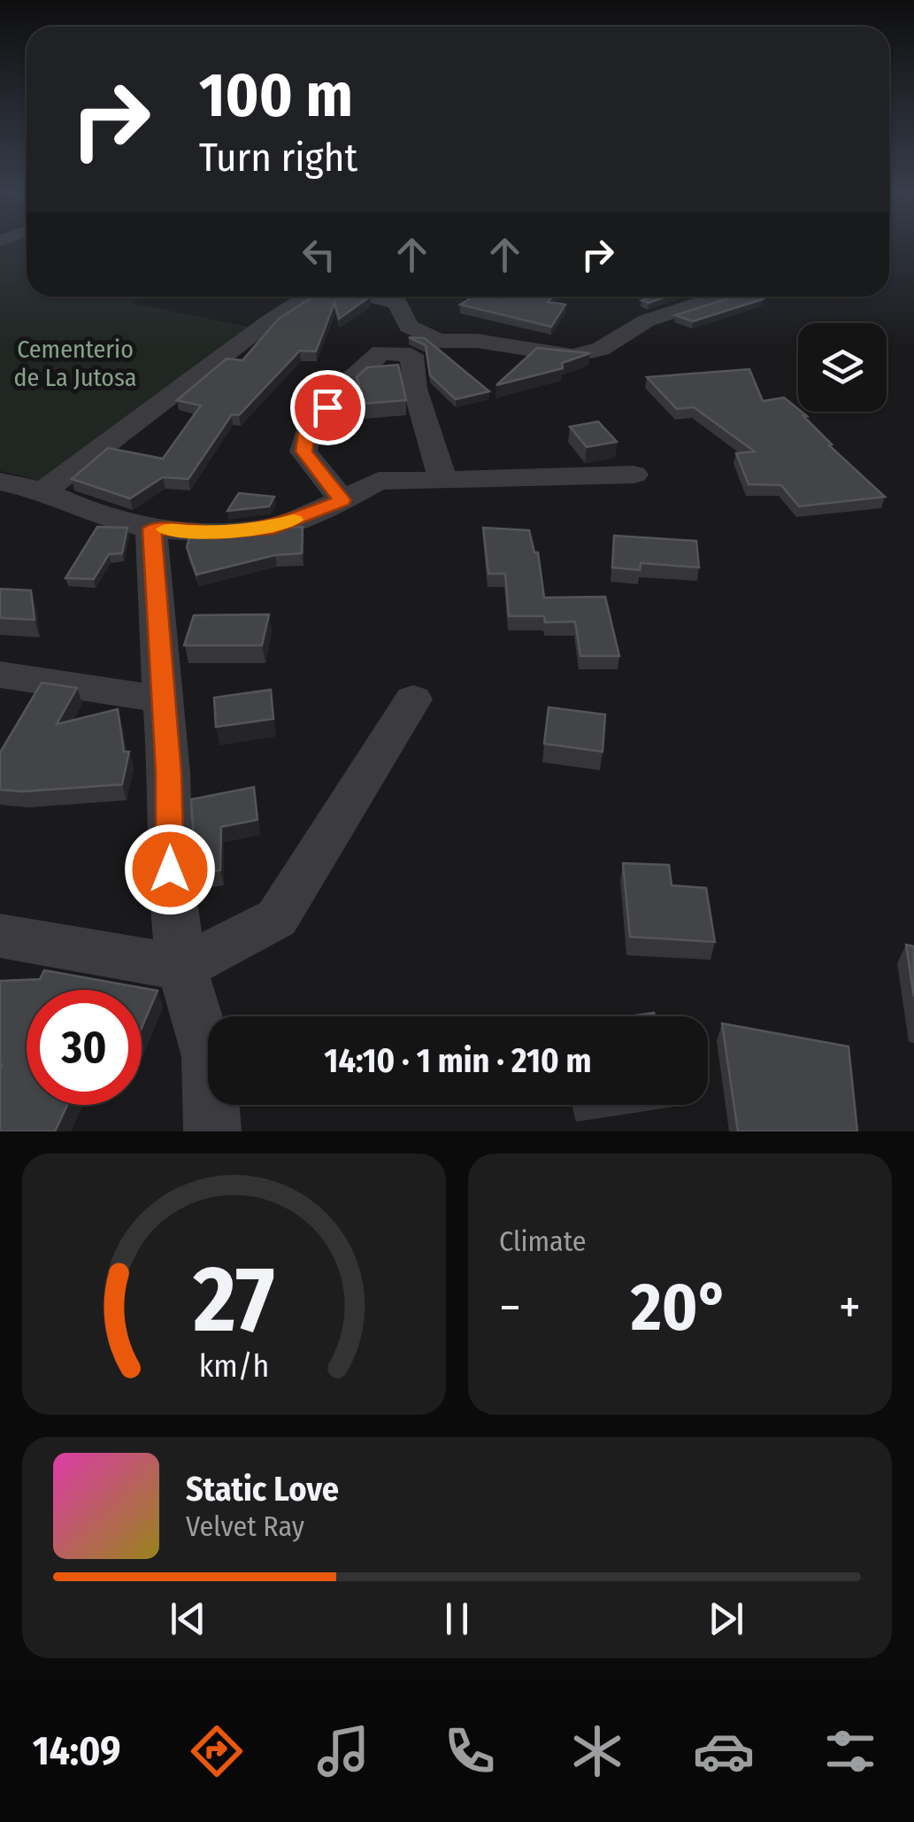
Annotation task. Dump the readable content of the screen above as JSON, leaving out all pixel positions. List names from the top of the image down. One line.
{"parks":["Cementerio de La Jutosa"],"page":{"turn":["100 m","Turn right"],"limit":"30","trip":"14:10 · 1 min · 210 m","tile":"Climate","heat":["−","20°","+"],"song":["Static Love","Velvet Ray"],"tabs":"14:09","gauge":["27","km/h"]}}
